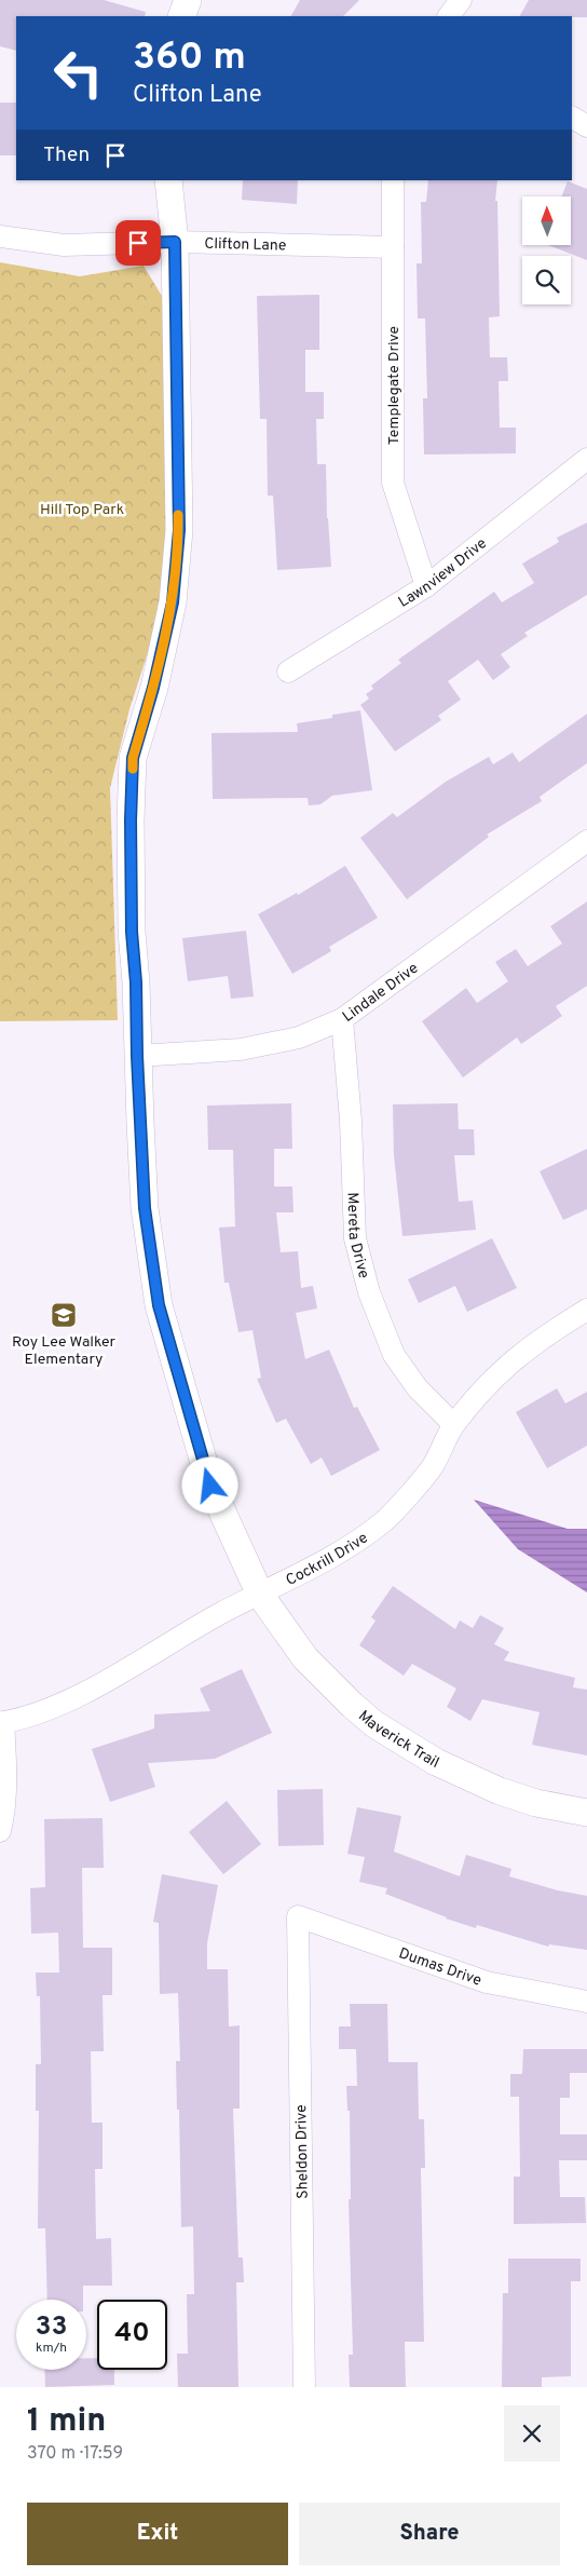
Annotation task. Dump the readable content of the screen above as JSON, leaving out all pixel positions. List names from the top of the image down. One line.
{"streets":{"street":["Clifton Lane","Templegate Drive","Lawnview Drive","Lindale Drive","Mereta Drive","Cockrill Drive","Maverick Trail","Dumas Drive","Sheldon Drive"]},"crossings":[["Clifton Lane","Templegate Drive"],["Clifton Lane","Maverick Trail"],["Templegate Drive","Lawnview Drive"],["Lindale Drive","Mereta Drive"],["Lindale Drive","Maverick Trail"],["Mereta Drive","Cockrill Drive"],["Cockrill Drive","Maverick Trail"],["Dumas Drive","Sheldon Drive"]],"parks":["Hill Top Park"],"places":{"school or university":["Roy Lee Walker Elementary"]},"north":"top","page":{"turn":["360 m","Clifton Lane"],"then":"Then","speed":"33 km/h","limit":"40","heading":["1 min","370 m · 17:59"],"buttons":["Exit","Share"]}}
